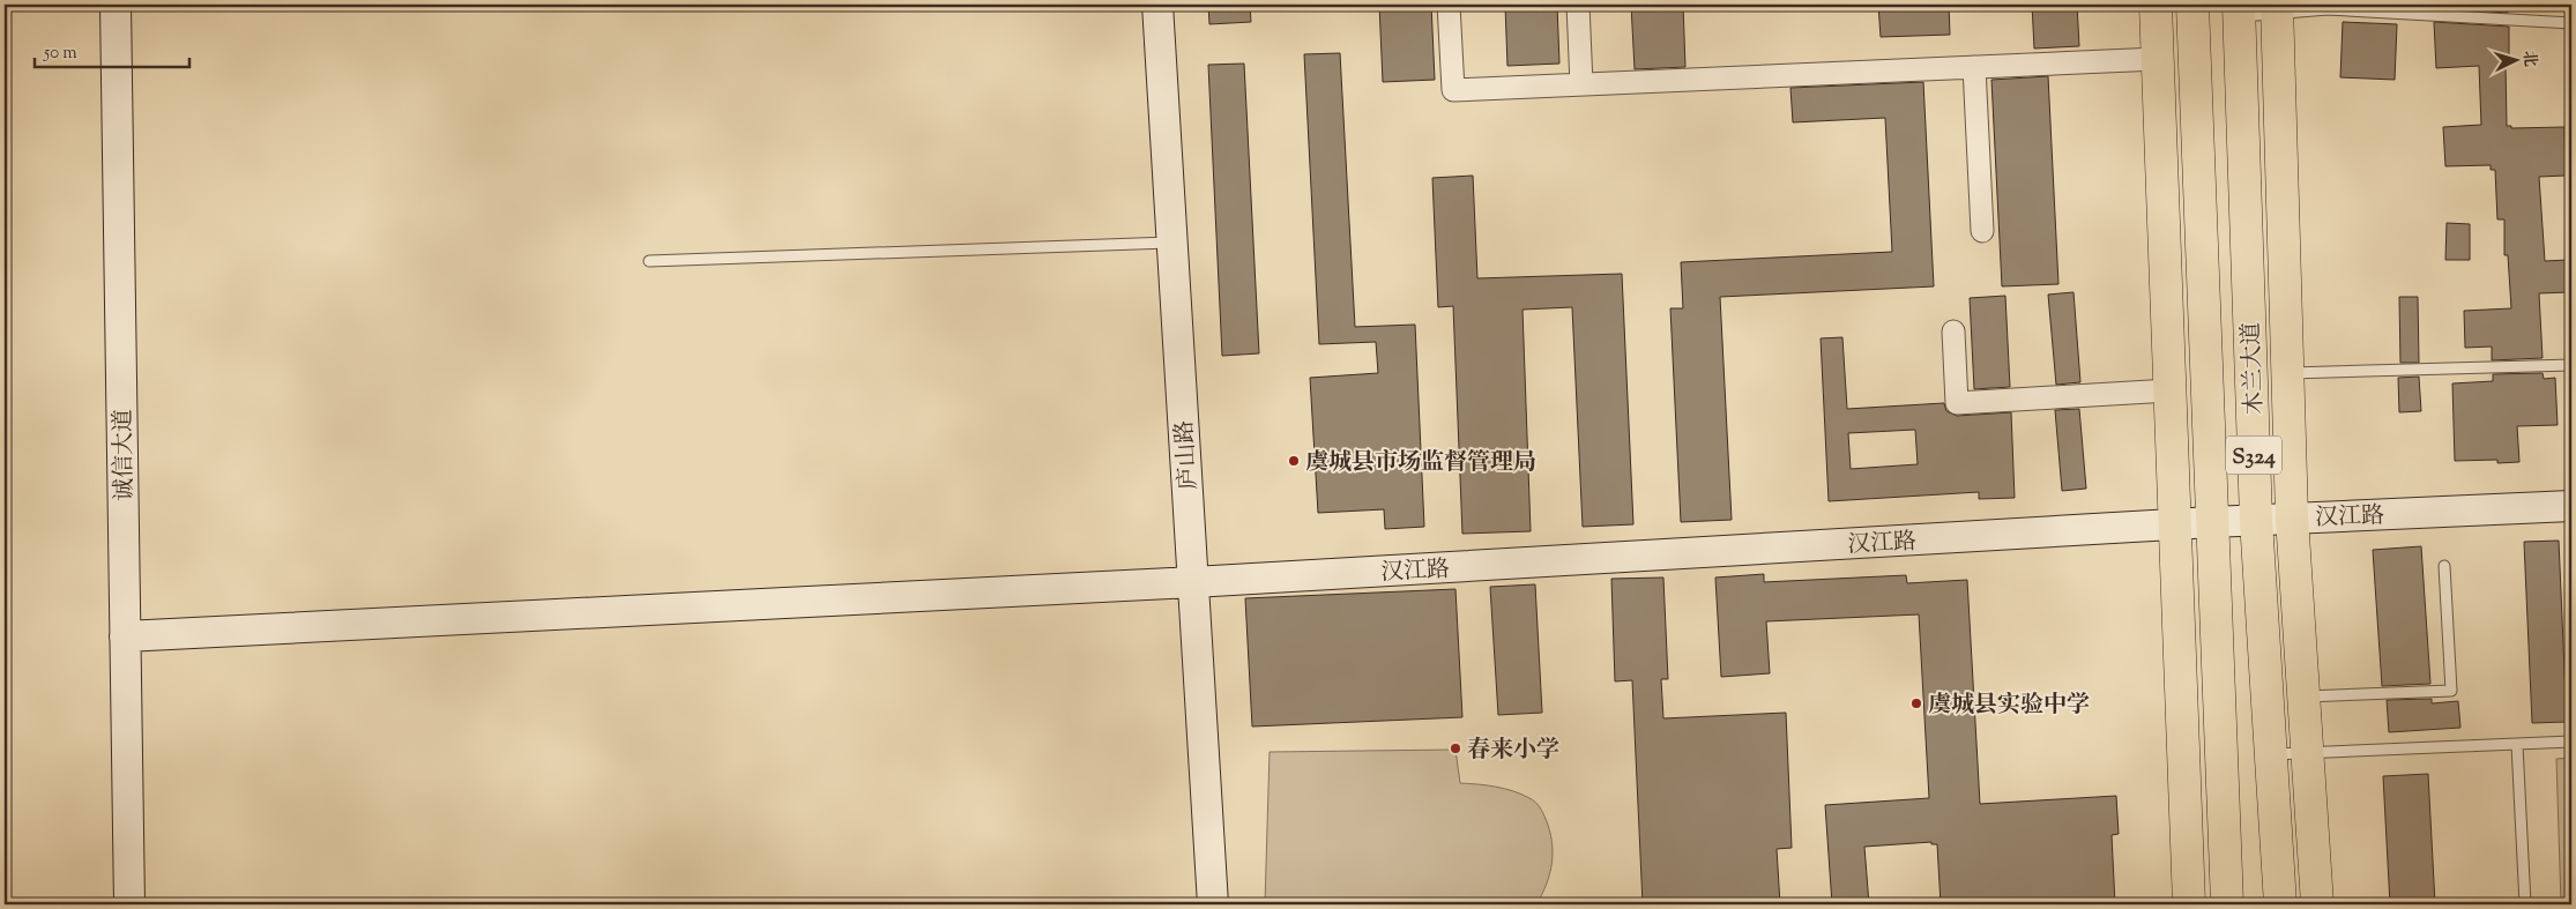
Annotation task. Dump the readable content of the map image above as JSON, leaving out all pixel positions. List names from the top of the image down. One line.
{"streets":{"main road":["木兰大道","S324"],"street":["诚信大道","庐山路","汉江路"]},"crossings":[["木兰大道","汉江路"],["诚信大道","汉江路"],["庐山路","汉江路"]],"places":["虞城县市场监督管理局","虞城县实验中学","春来小学"],"scale_bar":"50 m","north":"right"}
